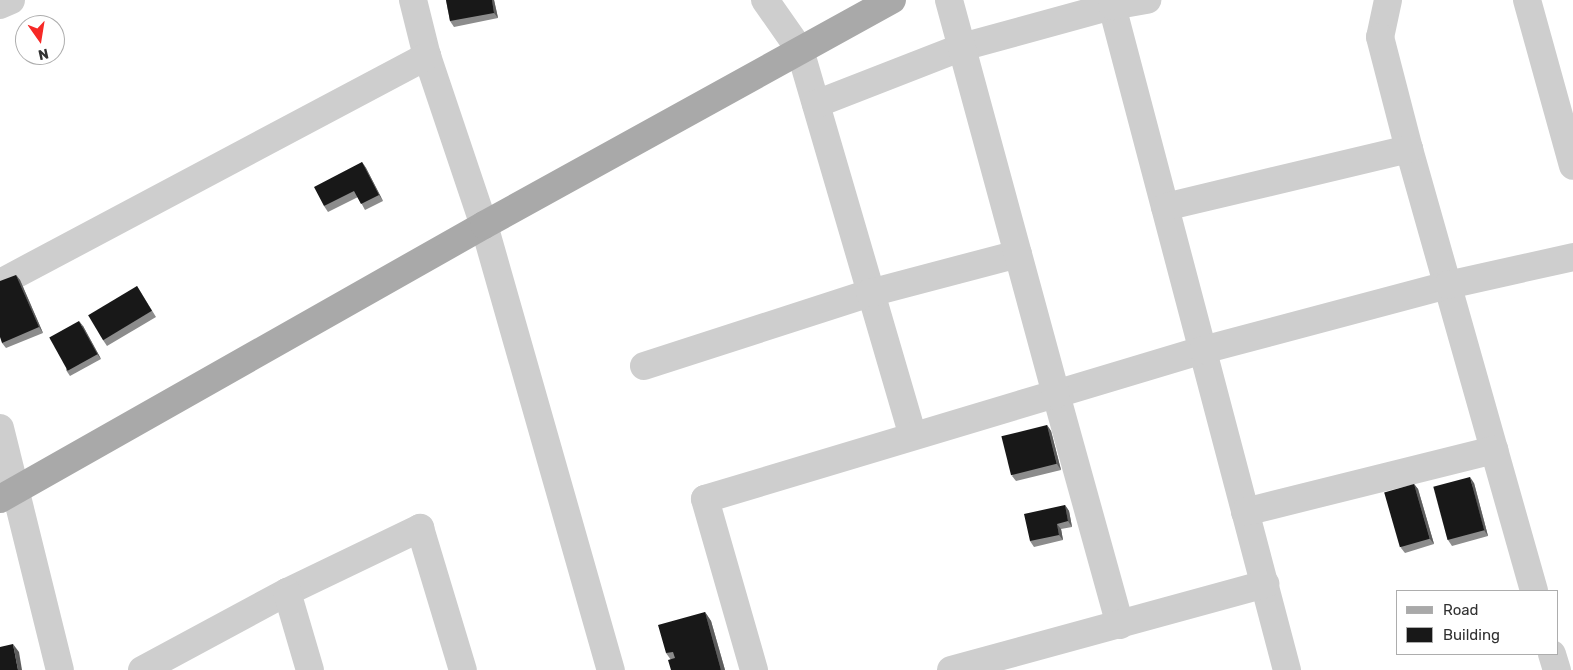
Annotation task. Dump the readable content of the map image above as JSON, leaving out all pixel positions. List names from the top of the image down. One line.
{"legend":["Road","Building"],"north":"bottom"}
